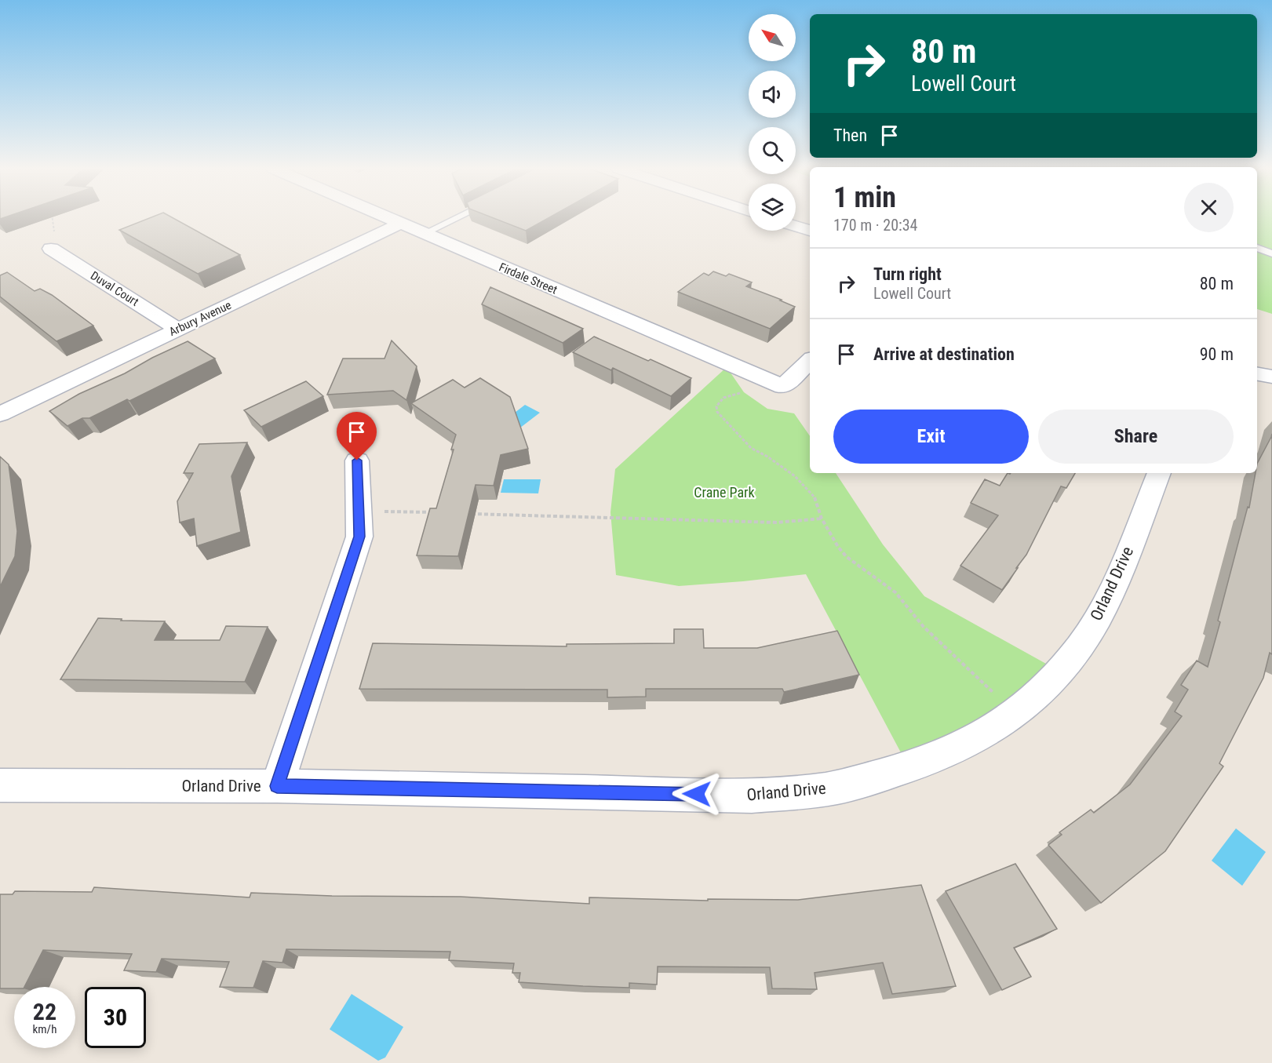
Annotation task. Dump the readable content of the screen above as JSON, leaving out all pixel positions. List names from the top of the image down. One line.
{"streets":{"street":["Firdale Street","Duval Court","Arbury Avenue","Orland Drive"]},"crossings":[["Firdale Street","Arbury Avenue"],["Duval Court","Arbury Avenue"]],"parks":["Crane Park"],"north":"top left","page":{"turn":["80 m","Lowell Court"],"then":"Then","heading":["1 min","170 m · 20:34"],"list":[{"name":"Turn right","note":"Lowell Court","value":"80 m"},{"name":"Arrive at destination","value":"90 m"}],"buttons":["Exit","Share"],"speed":"22 km/h","limit":"30"}}
